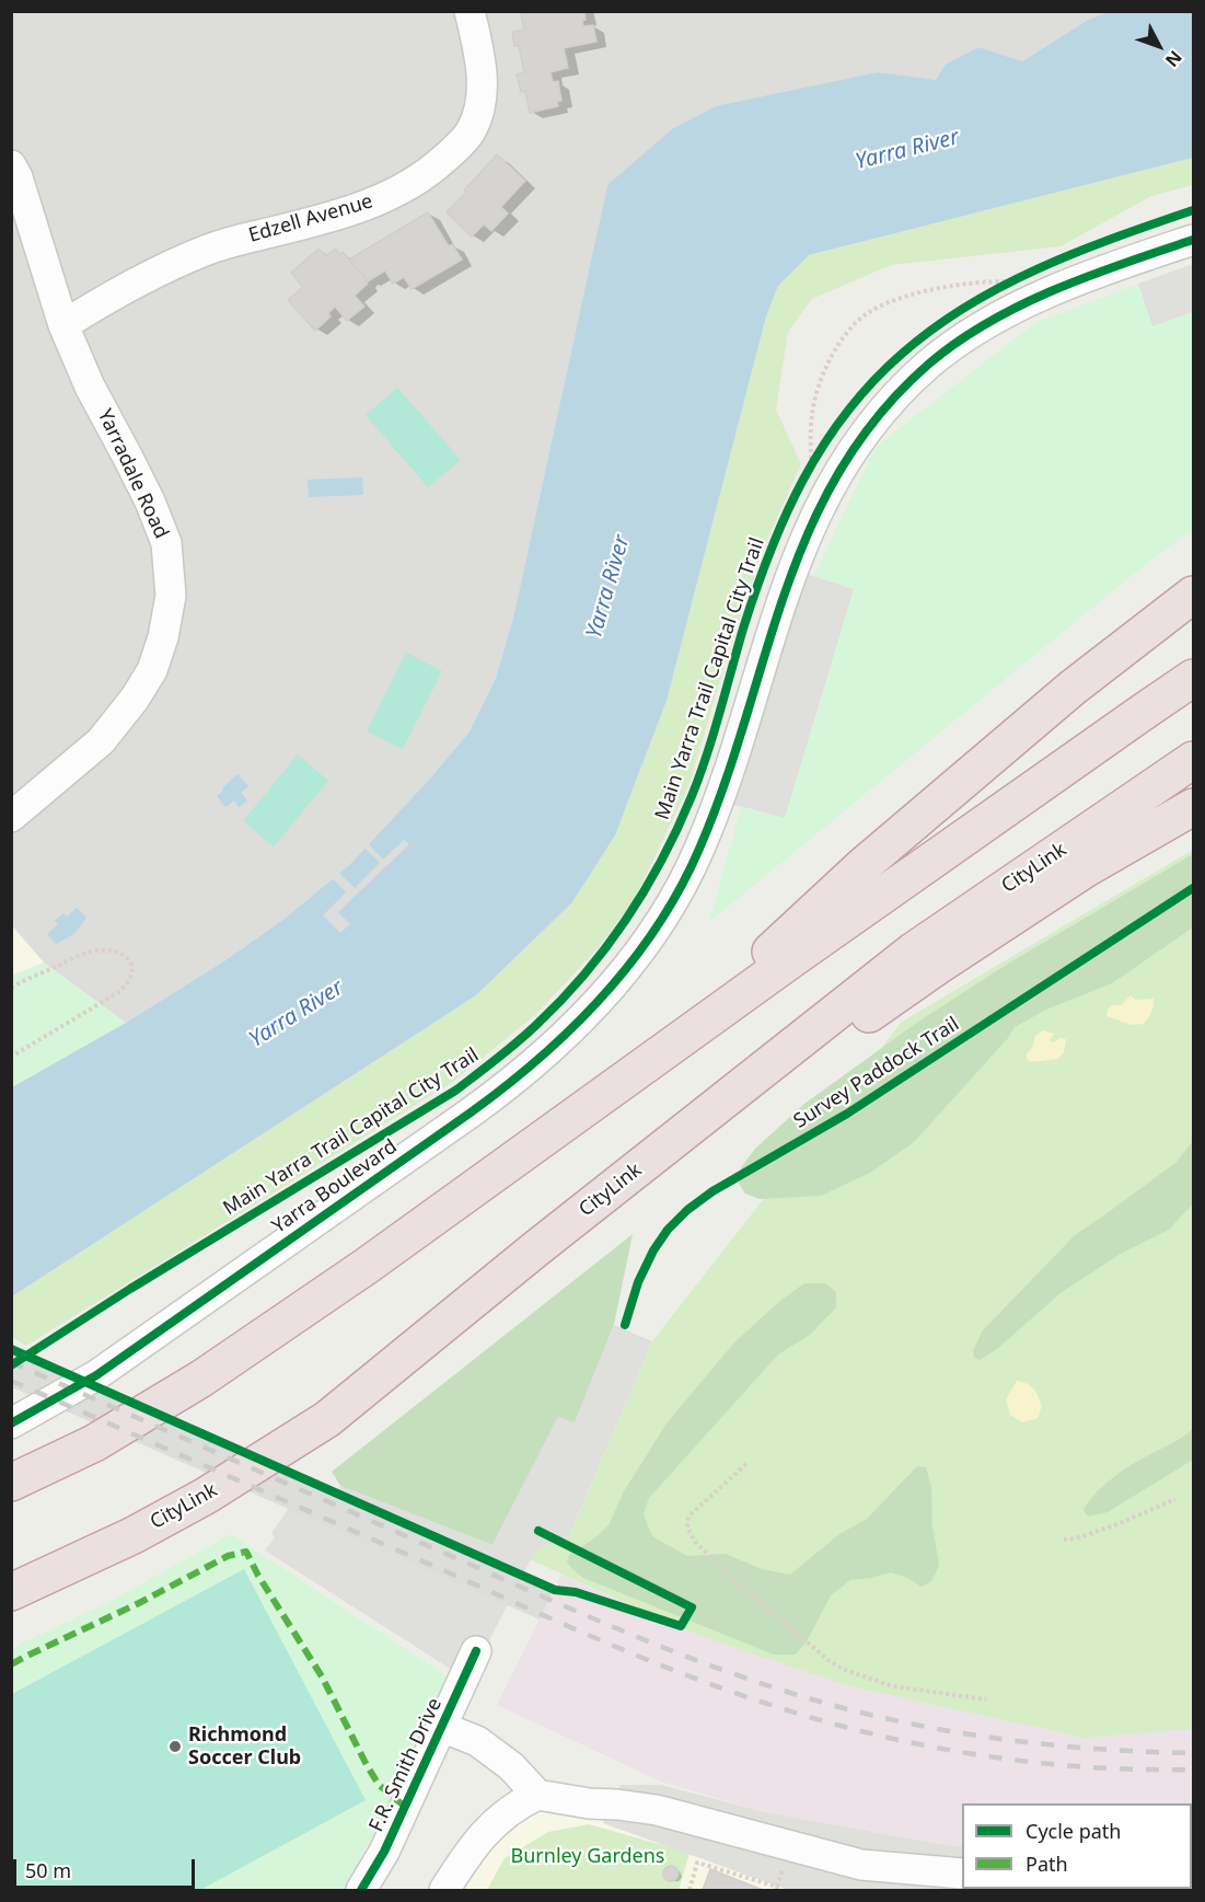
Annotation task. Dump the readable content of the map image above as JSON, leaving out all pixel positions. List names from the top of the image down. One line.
{"streets":{"highway":["CityLink"],"street":["Edzell Avenue","Yarradale Road","Yarra Boulevard","F.R. Smith Drive"],"cycle path":["Main Yarra Trail Capital City Trail","Survey Paddock Trail"]},"crossings":[["Edzell Avenue","Yarradale Road"]],"water":["Yarra River"],"parks":["Burnley Gardens"],"places":["Richmond Soccer Club"],"legend":["Cycle path","Path"],"scale_bar":"50 m","north":"bottom right"}
